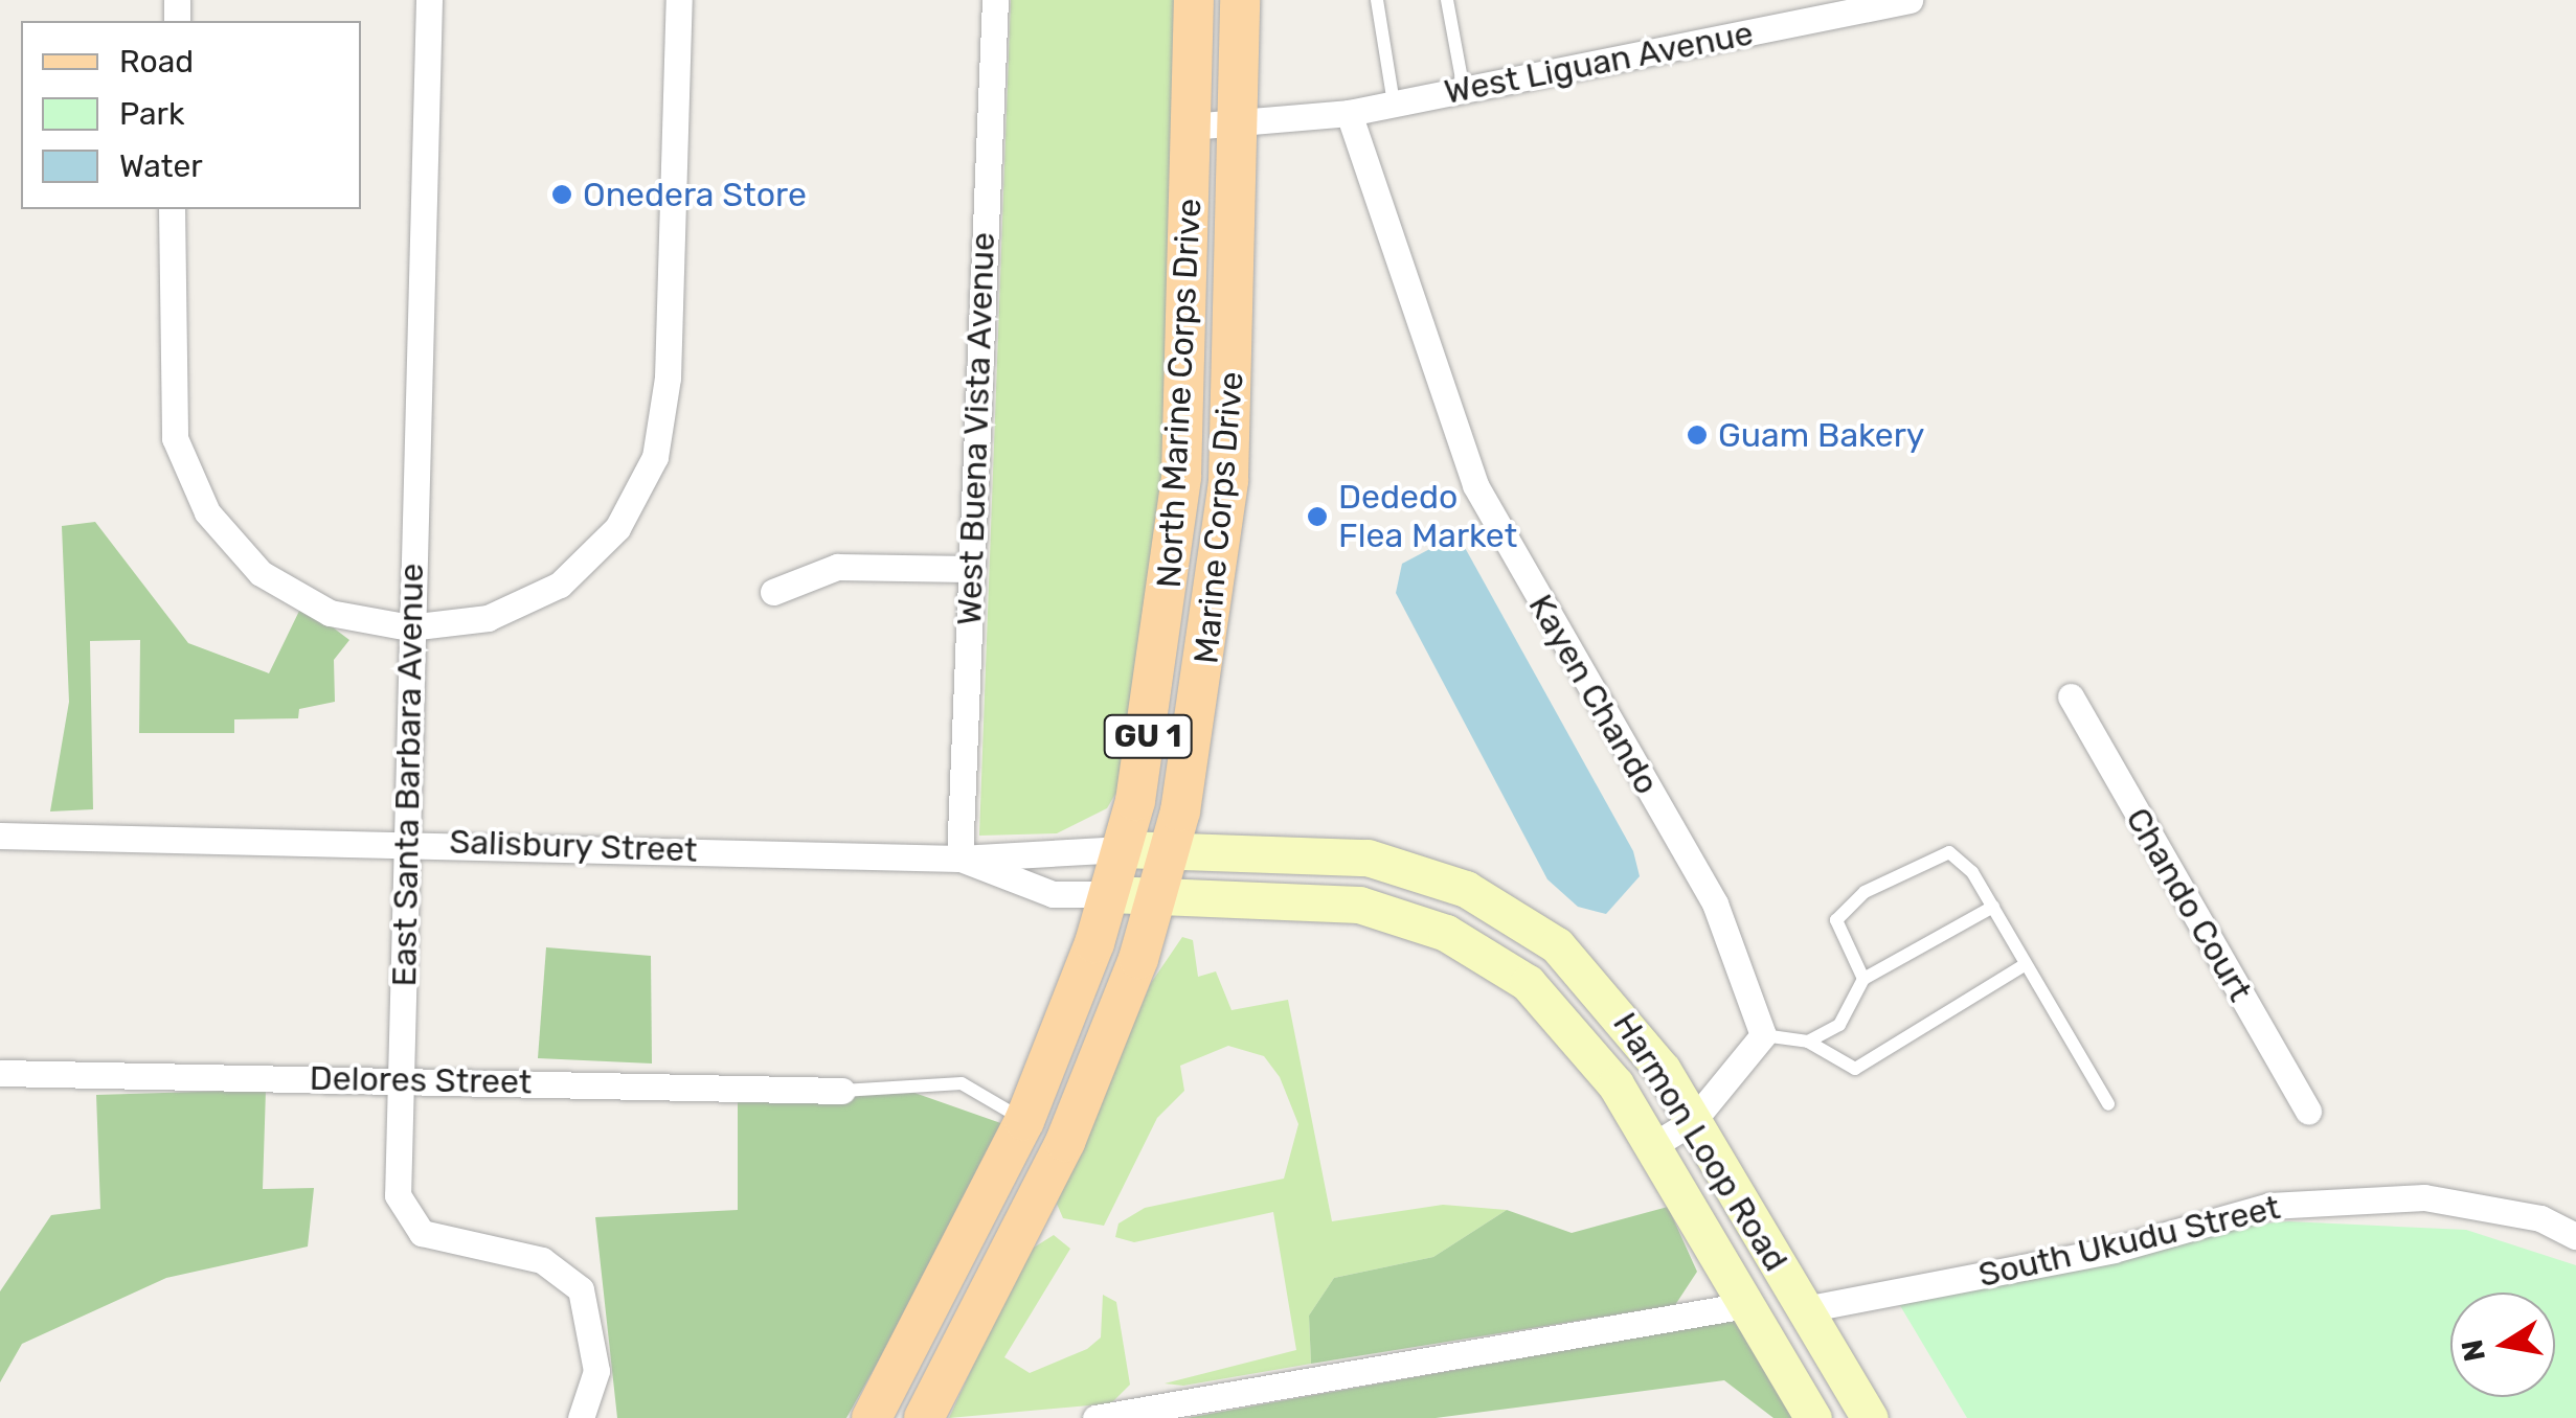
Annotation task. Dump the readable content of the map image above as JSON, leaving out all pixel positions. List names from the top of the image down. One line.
{"streets":{"main road":["North Marine Corps Drive","Marine Corps Drive","GU 1","Harmon Loop Road"],"street":["West Liguan Avenue","West Buena Vista Avenue","Kayen Chando","East Santa Barbara Avenue","Salisbury Street","Chando Court","Delores Street","South Ukudu Street"]},"crossings":[["West Liguan Avenue","Kayen Chando"],["North Marine Corps Drive","Salisbury Street"],["North Marine Corps Drive","Harmon Loop Road"],["West Buena Vista Avenue","Salisbury Street"],["Marine Corps Drive","Harmon Loop Road"],["East Santa Barbara Avenue","Salisbury Street"],["East Santa Barbara Avenue","Delores Street"],["Salisbury Street","Harmon Loop Road"],["Harmon Loop Road","South Ukudu Street"]],"places":["Onedera Store","Guam Bakery","Dededo Flea Market"],"legend":["Road","Park","Water"],"north":"left"}
